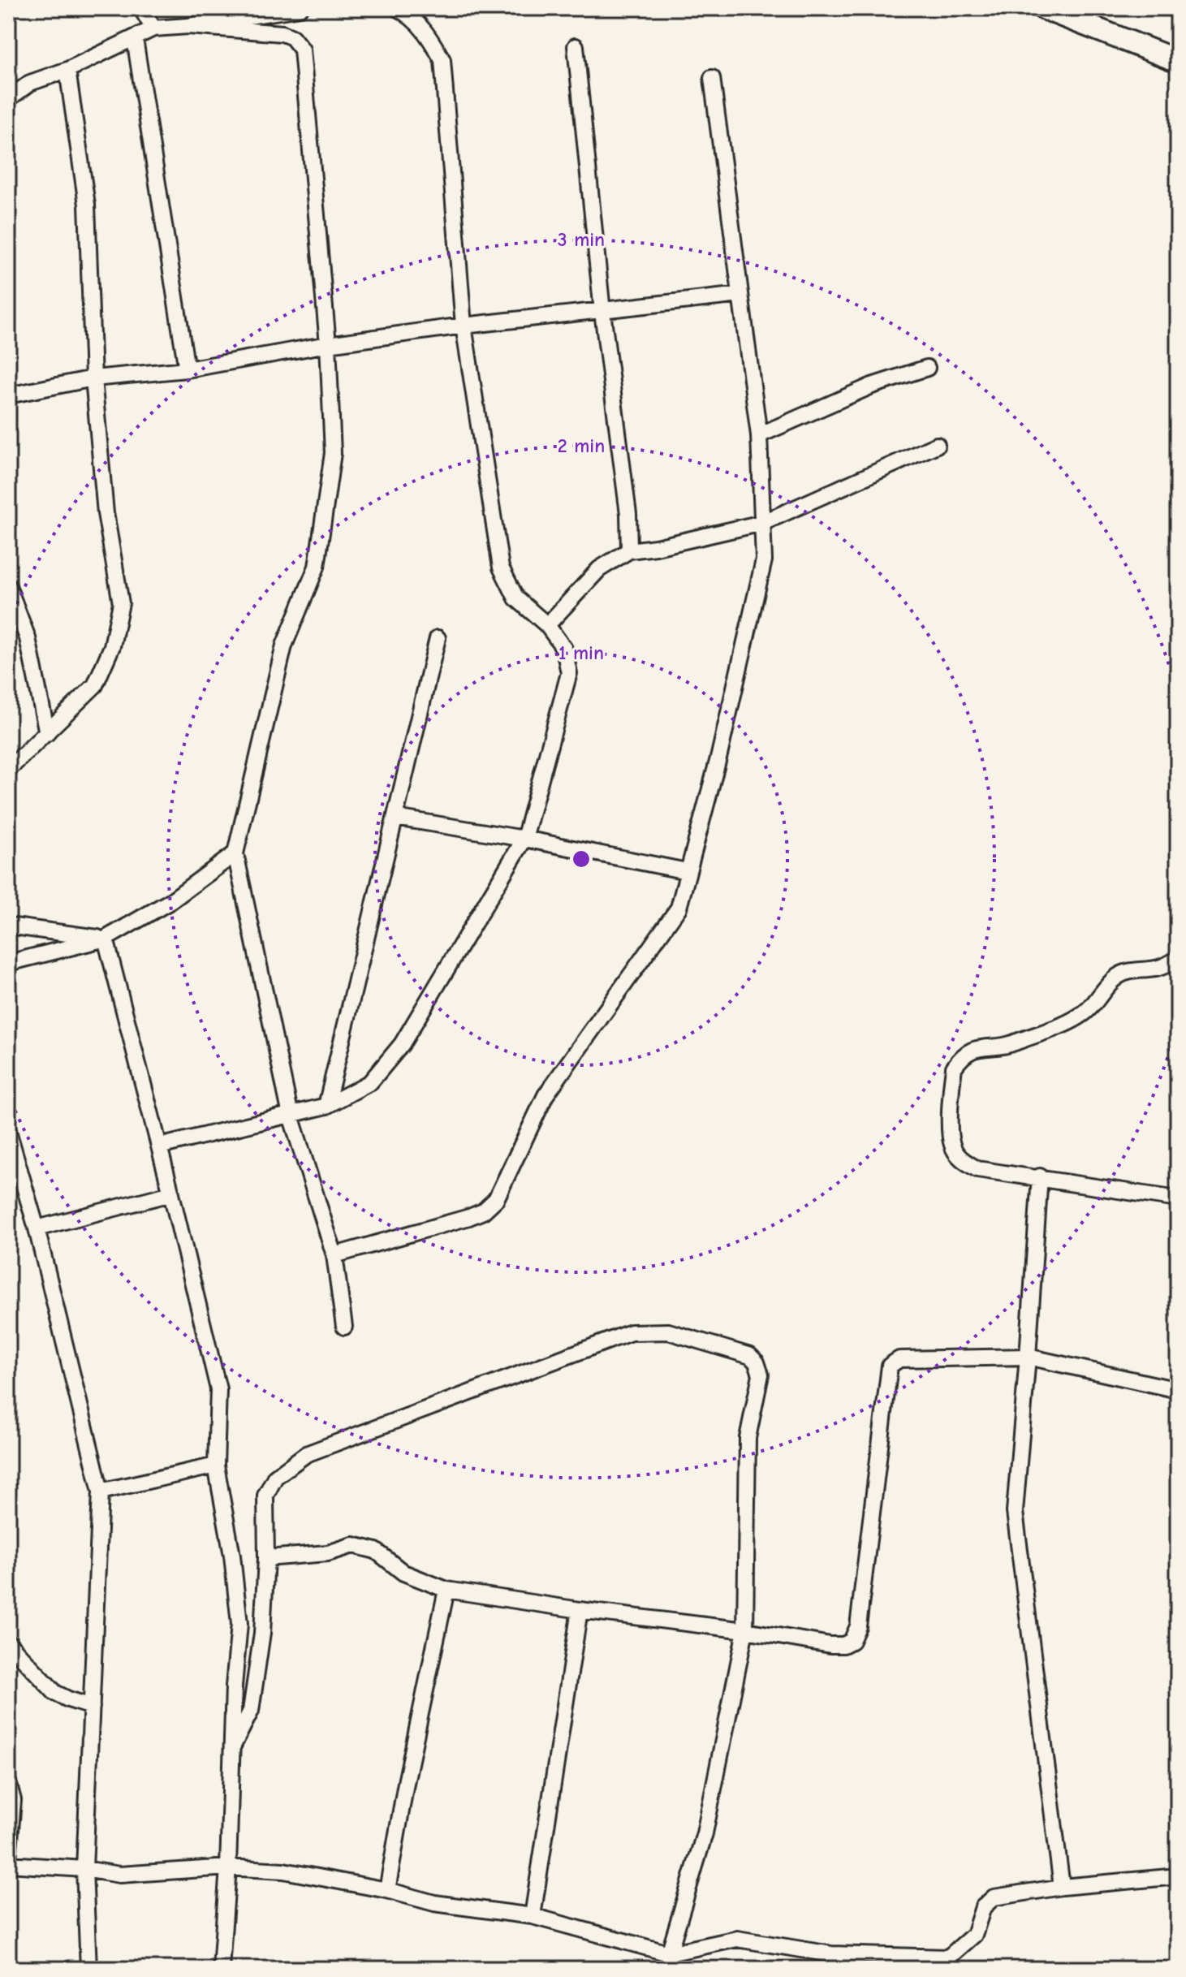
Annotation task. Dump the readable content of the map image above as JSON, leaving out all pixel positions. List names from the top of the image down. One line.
{"rings":["3 min","2 min","1 min"]}
